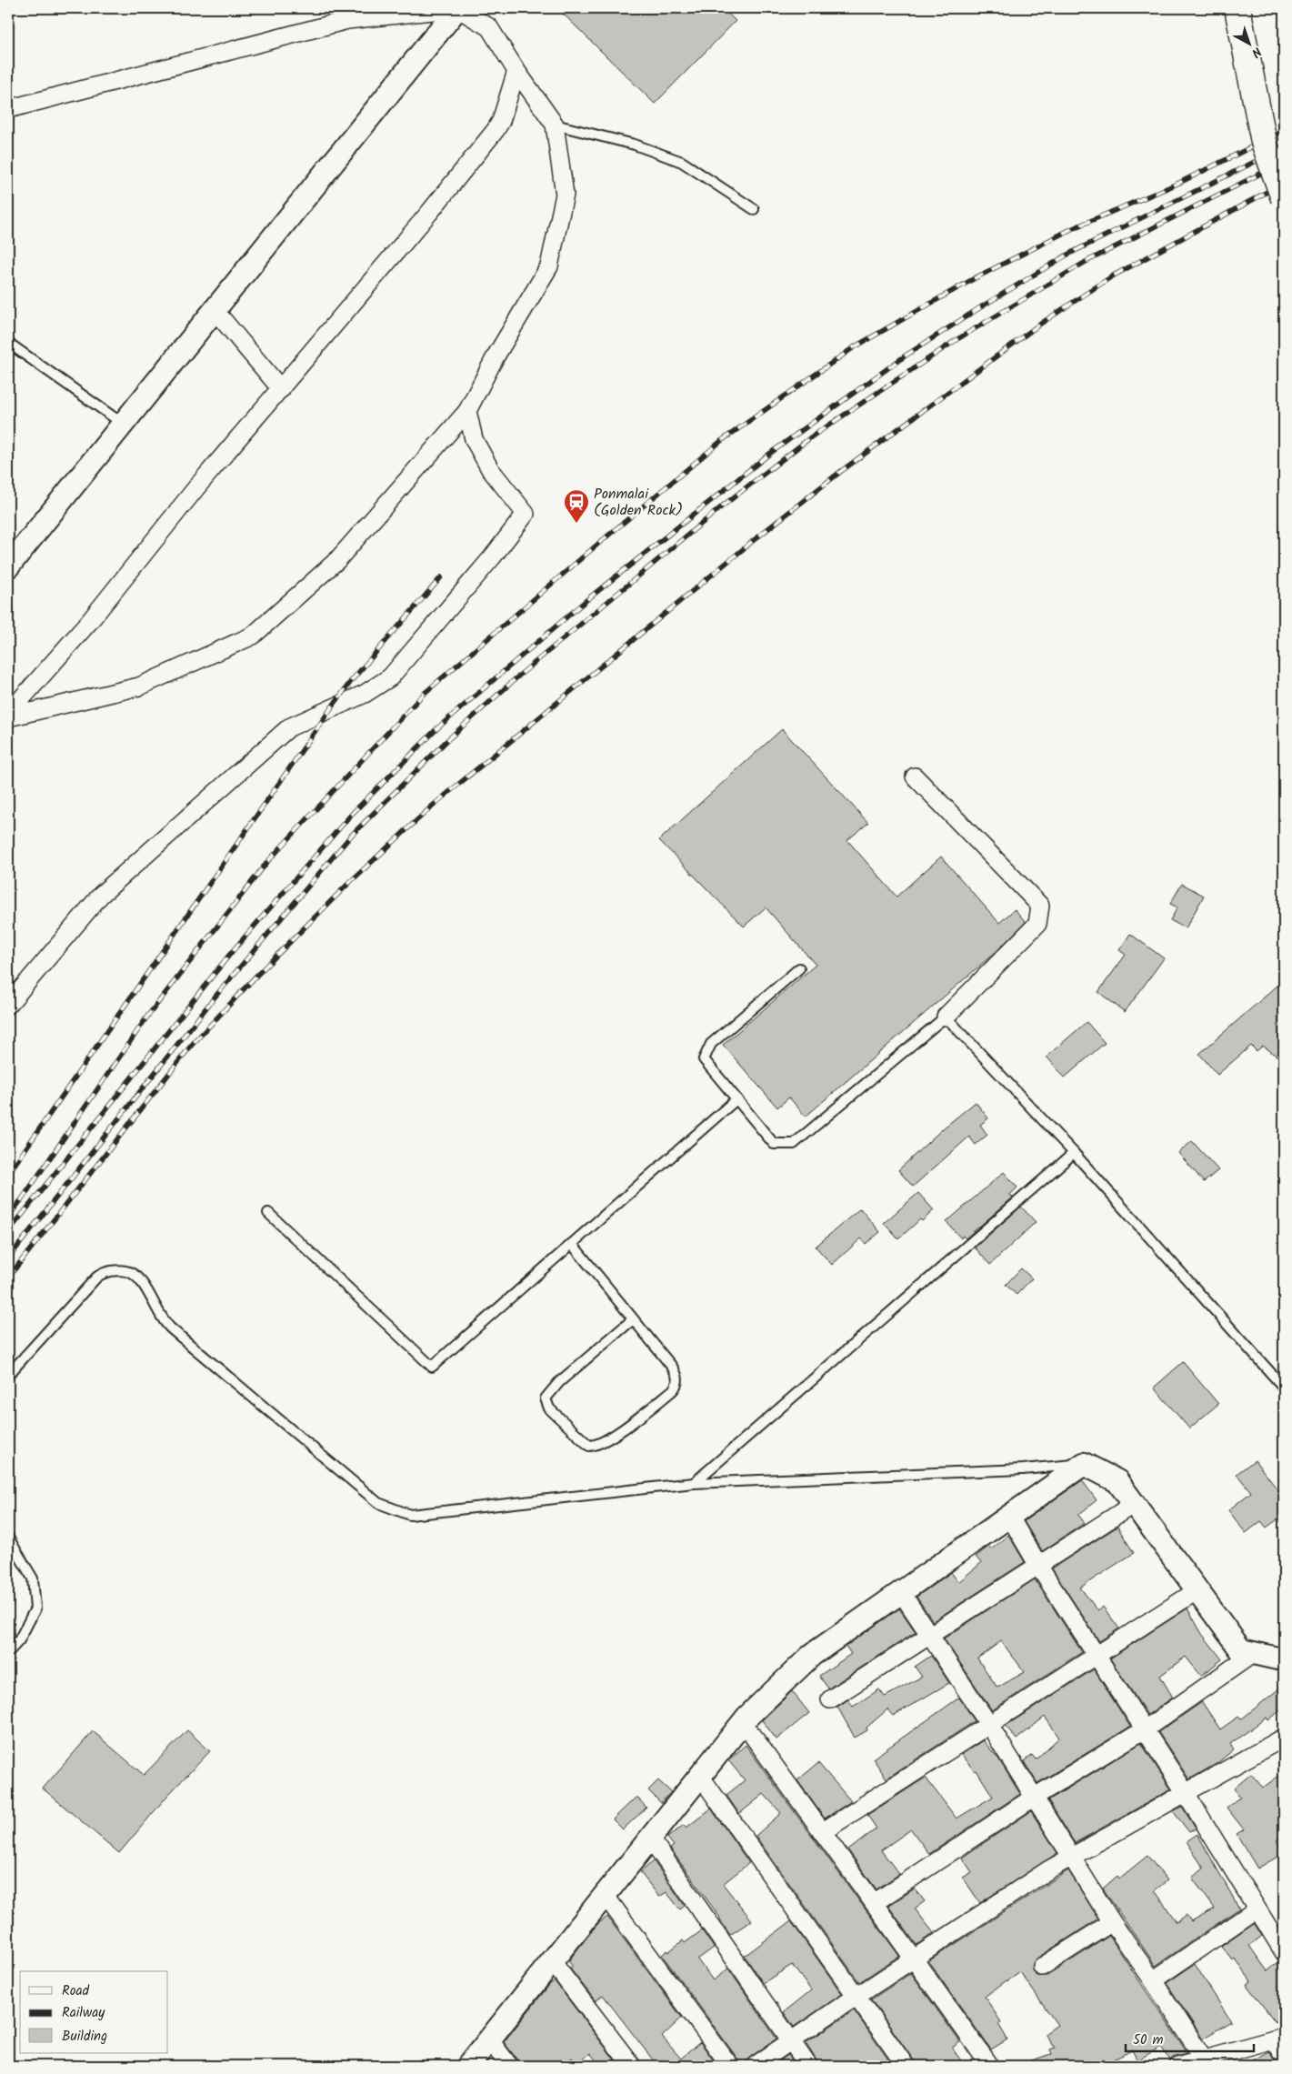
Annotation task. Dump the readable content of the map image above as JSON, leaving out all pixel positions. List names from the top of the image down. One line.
{"places":{"station":["Ponmalai (Golden Rock)"]},"legend":["Road","Railway","Building"],"scale_bar":"50 m","north":"bottom right"}
